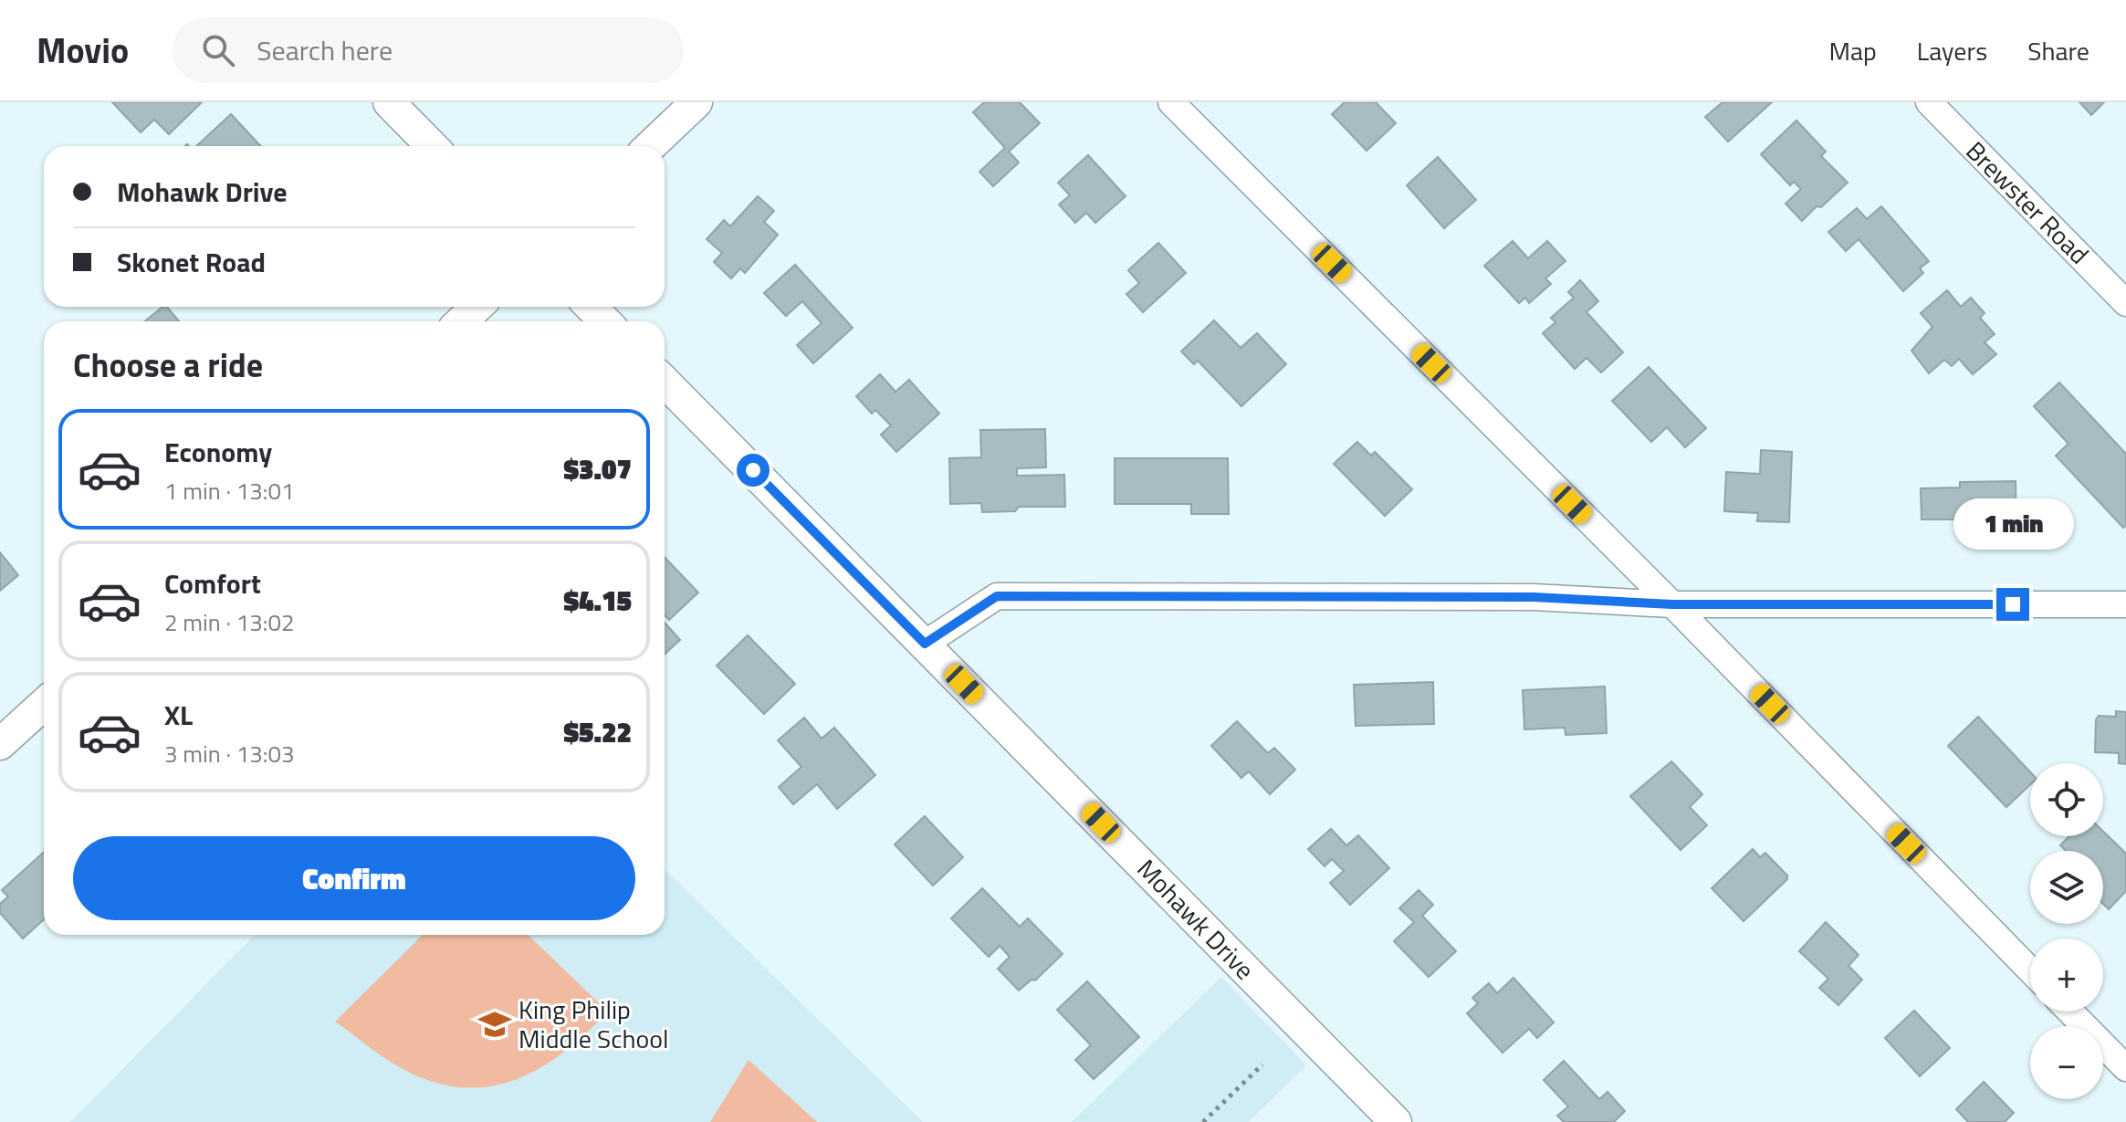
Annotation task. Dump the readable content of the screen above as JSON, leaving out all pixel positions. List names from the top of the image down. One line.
{"streets":{"street":["Brewster Road","Mohawk Drive"]},"places":{"school or university":["King Philip Middle School"]},"page":{"header":"Movio","search":"Search here","nav":["Map","Layers","Share"],"banner":["Mohawk Drive","Skonet Road"],"heading":"Choose a ride","list":[{"name":"Economy","note":"1 min · 13:01","value":"$3.07"},{"name":"Comfort","note":"2 min · 13:02","value":"$4.15"},{"name":"XL","note":"3 min · 13:03","value":"$5.22"}],"bubble":"1 min","map_buttons":["+","−"],"buttons":"Confirm"}}
